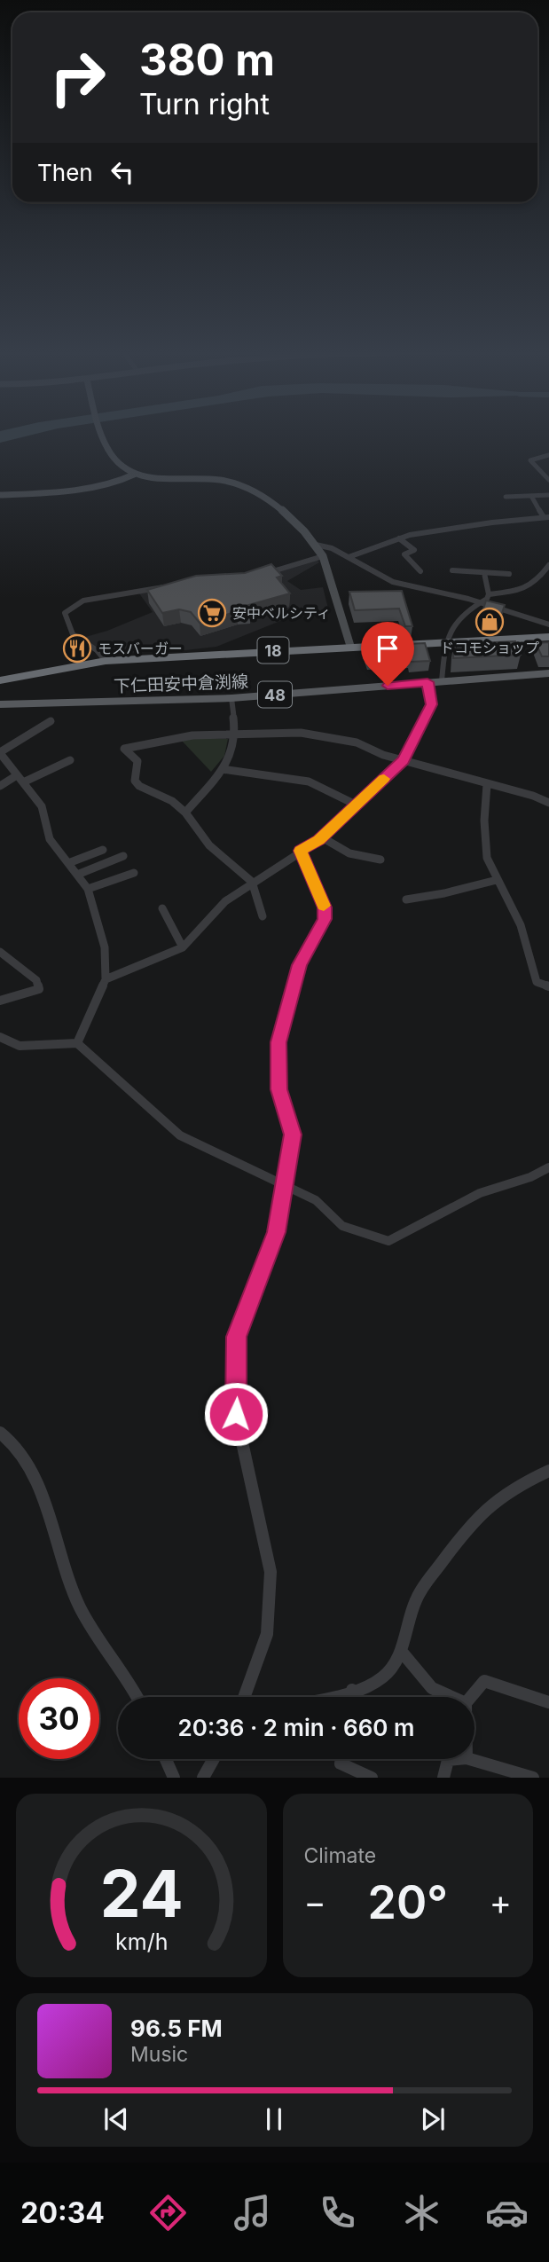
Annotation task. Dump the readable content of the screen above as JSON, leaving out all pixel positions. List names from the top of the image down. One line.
{"streets":{"highway":["18"],"main road":["下仁田安中倉渕線","48"]},"places":{"supermarket":["安中ベルシティ"],"shop":["ドコモショップ"],"restaurant":["モスバーガー"]},"page":{"turn":["380 m","Turn right"],"then":"Then","limit":"30","trip":"20:36 · 2 min · 660 m","tile":"Climate","heat":["−","20°","+"],"song":["96.5 FM","Music"],"tabs":"20:34","gauge":["24","km/h"]}}
